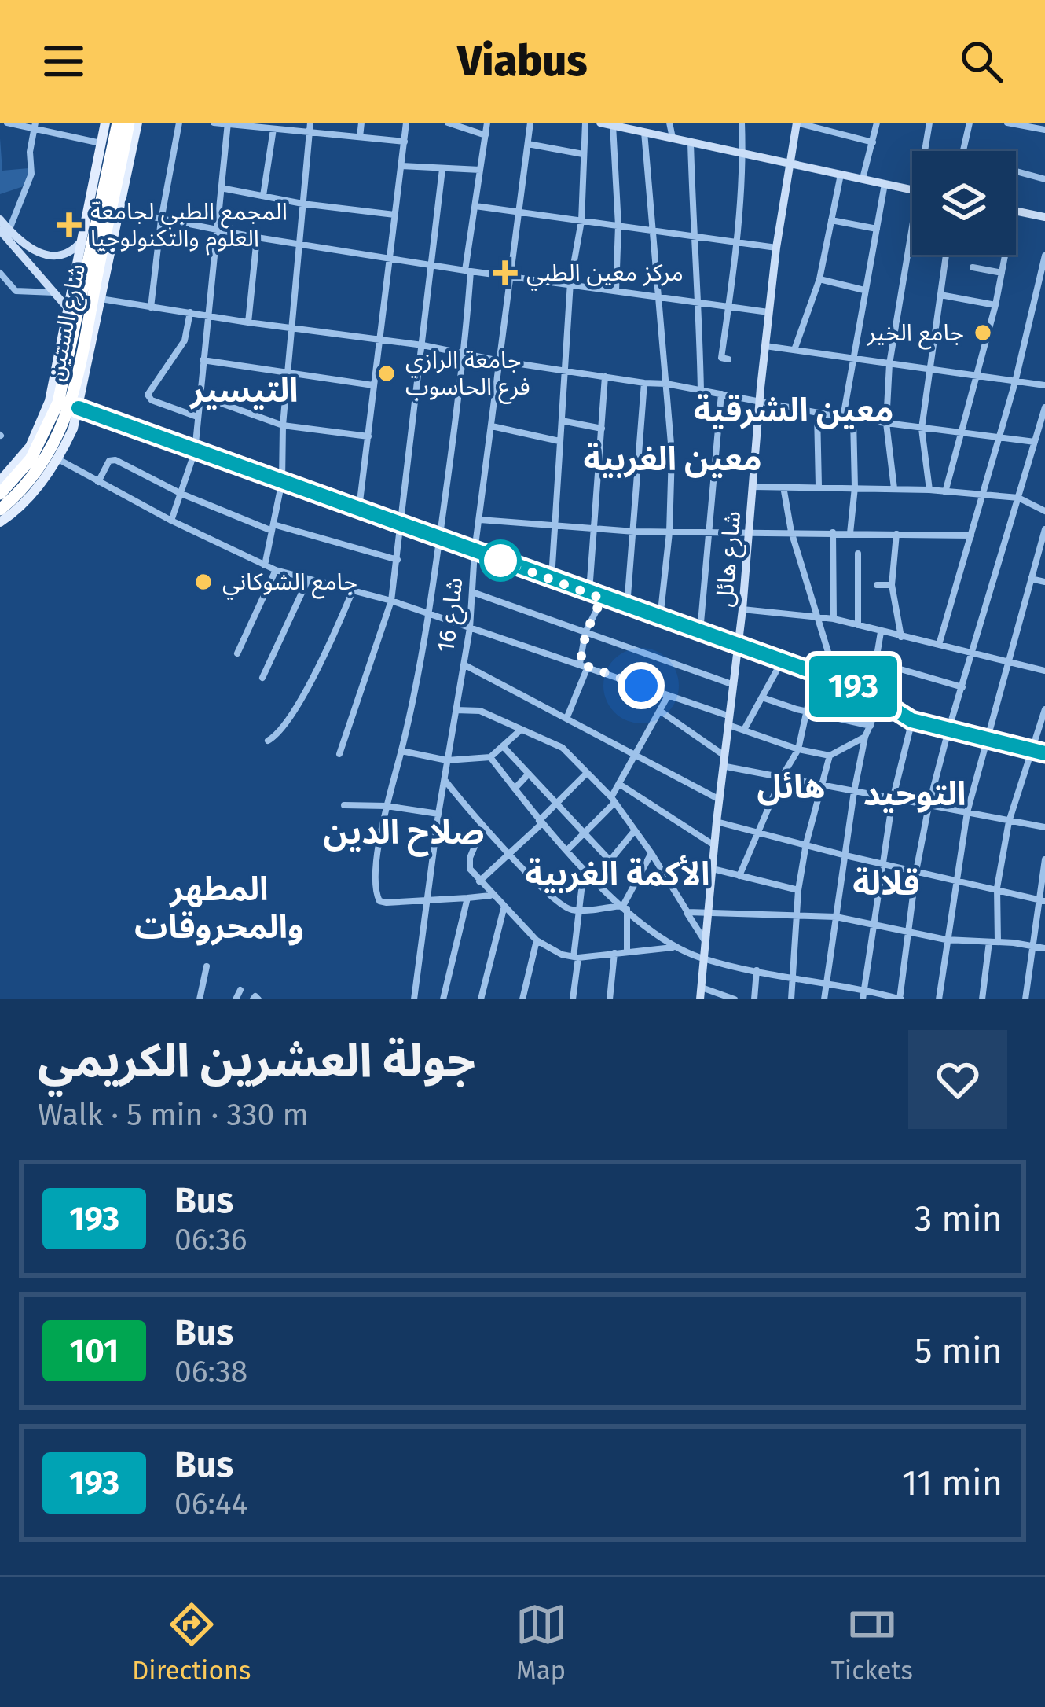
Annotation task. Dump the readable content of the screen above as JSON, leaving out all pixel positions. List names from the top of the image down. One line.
{"streets":{"highway":["شارع الستين"],"street":["شارع هائل","شارع 16"]},"districts":["التيسير","معين الشرقية","معين الغربية","هائل","التوحيد","صلاح الدين","الأكمة الغربية","قلالة","المطهر والمحروقات"],"places":{"health":["المجمع الطبي لجامعة العلوم والتكنولوجيا","مركز معين الطبي"],"other":["جامع الخير","جامعة الرازي فرع الحاسوب","جامع الشوكاني"]},"lines":["bus line 193"],"page":{"header":"Viabus","on_map":"193","heading":["جولة العشرين الكريمي","Walk · 5 min · 330 m"],"list":[{"mark":"193","name":"Bus","note":"06:36","value":"3 min"},{"mark":"101","name":"Bus","note":"06:38","value":"5 min"},{"mark":"193","name":"Bus","note":"06:44","value":"11 min"}],"tabs":["Directions","Map","Tickets"]}}
